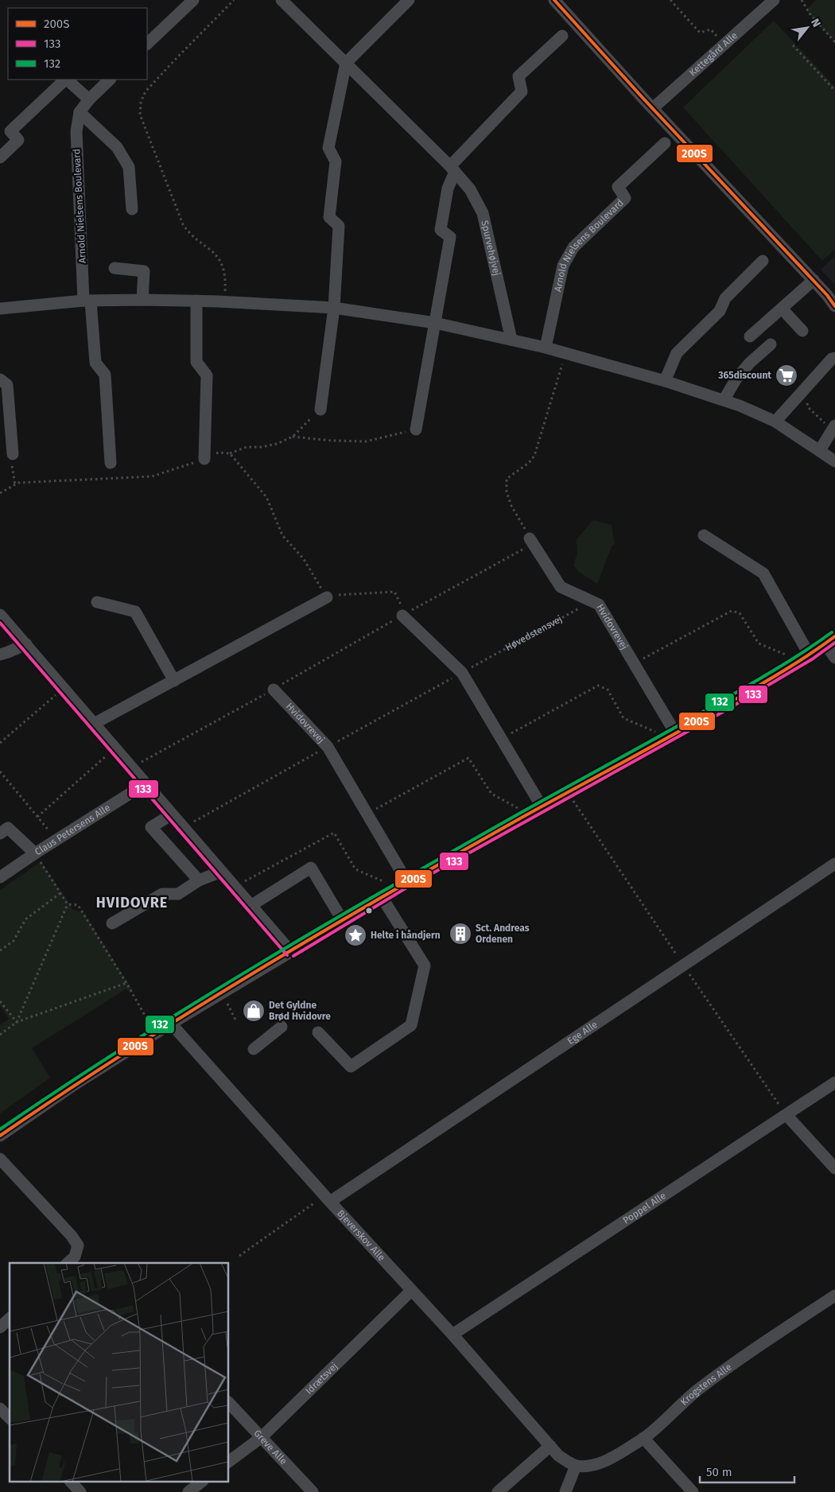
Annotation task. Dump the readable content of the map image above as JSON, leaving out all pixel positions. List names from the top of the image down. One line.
{"streets":{"street":["Kettegård Alle","Arnold Nielsens Boulevard","Spurvehøjvej","Hvidovrevej","Claus Petersens Alle","Ege Alle","Poppel Alle","Bjeverskov Alle","Idrætsvej","Krogstens Alle","Greve Alle"],"path":["Høvedstensvej"]},"crossings":[["Hvidovrevej","Høvedstensvej"],["Ege Alle","Bjeverskov Alle"],["Poppel Alle","Bjeverskov Alle"],["Bjeverskov Alle","Idrætsvej"],["Bjeverskov Alle","Krogstens Alle"],["Idrætsvej","Greve Alle"]],"districts":["HVIDOVRE"],"places":{"supermarket":["365discount"],"building":["Sct. Andreas Ordenen"],"place":["Helte i håndjern"],"shop":["Det Gyldne Brød Hvidovre"]},"lines":["transit line 200S","transit line 133","transit line 132"],"legend":["200S","133","132"],"scale_bar":"50 m","north":"top right"}
